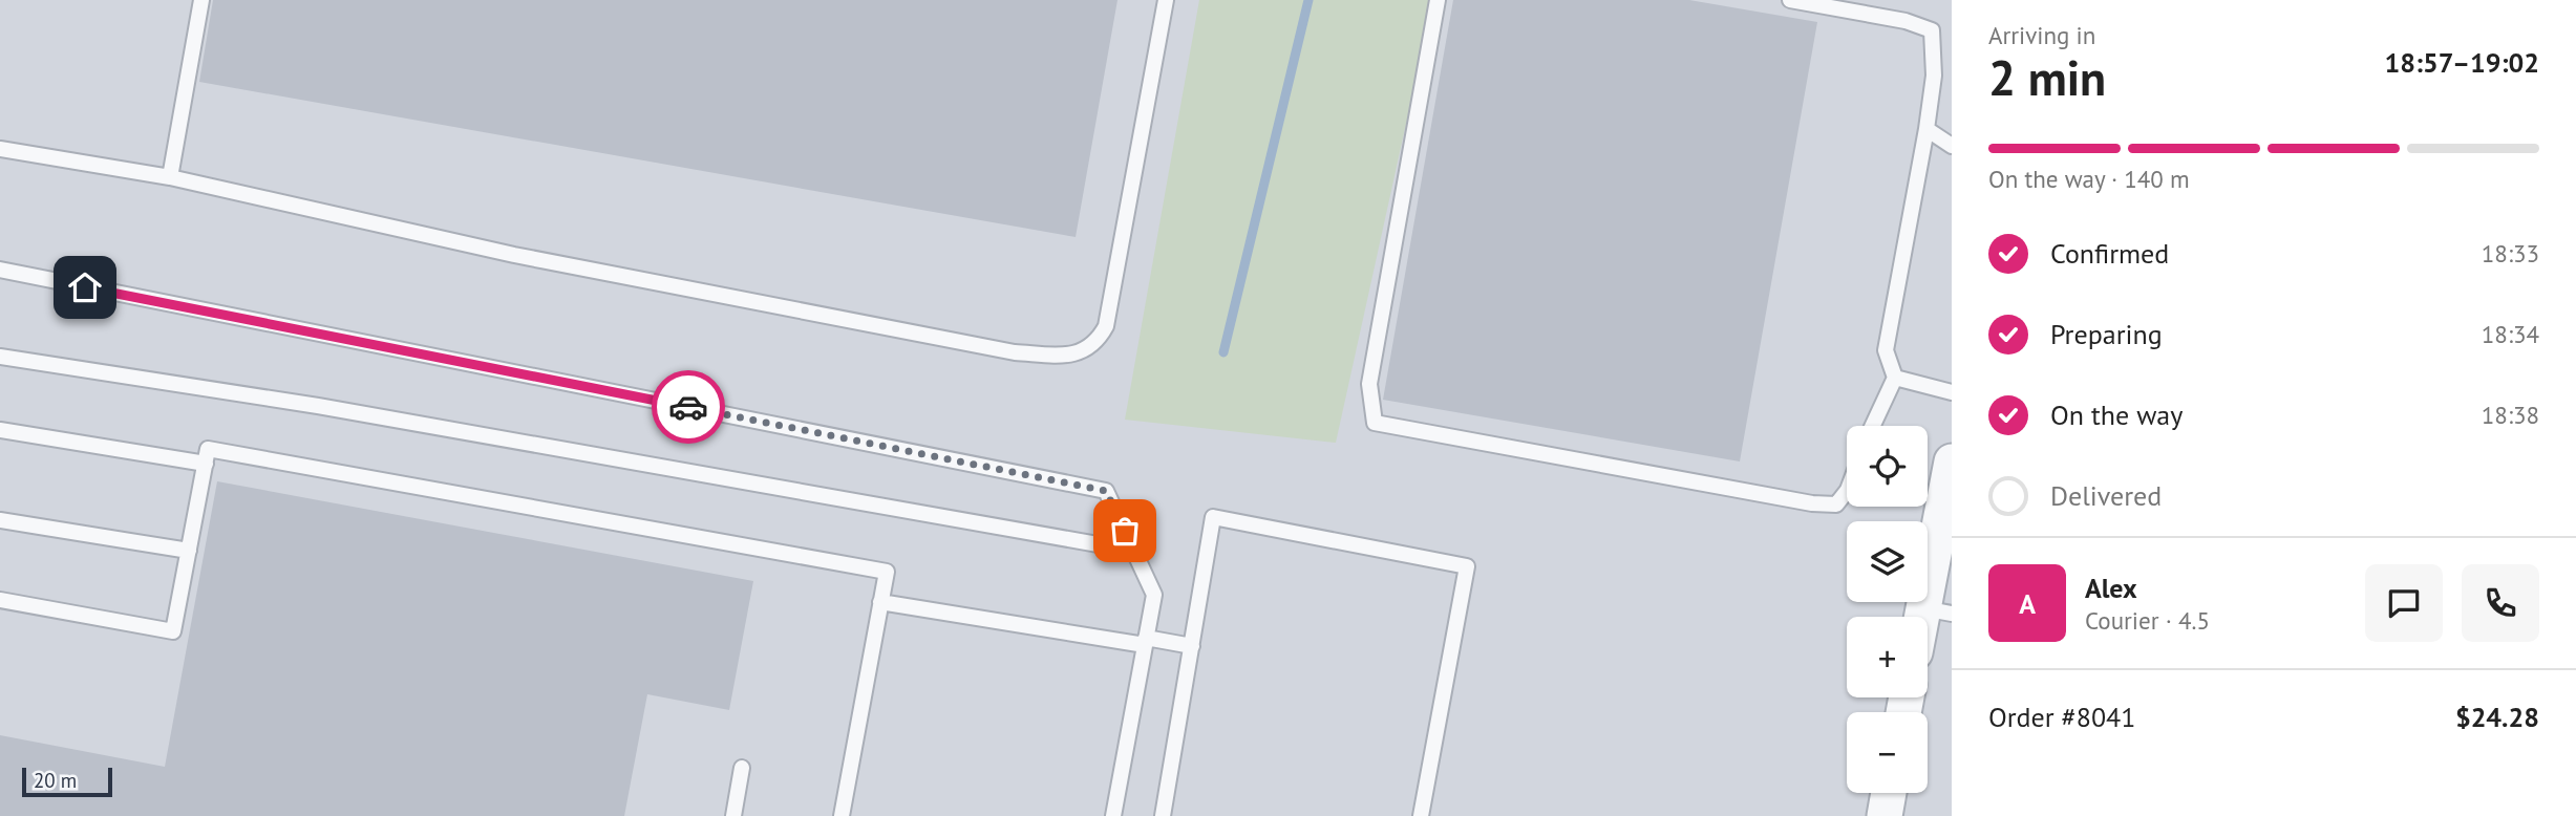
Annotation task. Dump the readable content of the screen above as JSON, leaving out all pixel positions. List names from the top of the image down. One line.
{"scale_bar":"20 m","page":{"heading":["2 min","Arriving in","18:57–19:02"],"panel":["Alex","Courier · 4.5","Order #8041","$24.28"],"bar":"On the way · 140 m","list":[["Confirmed","18:33"],["Preparing","18:34"],["On the way","18:38"],"Delivered"],"map_buttons":["+","−"],"round":"A","scale":"20 m"}}
